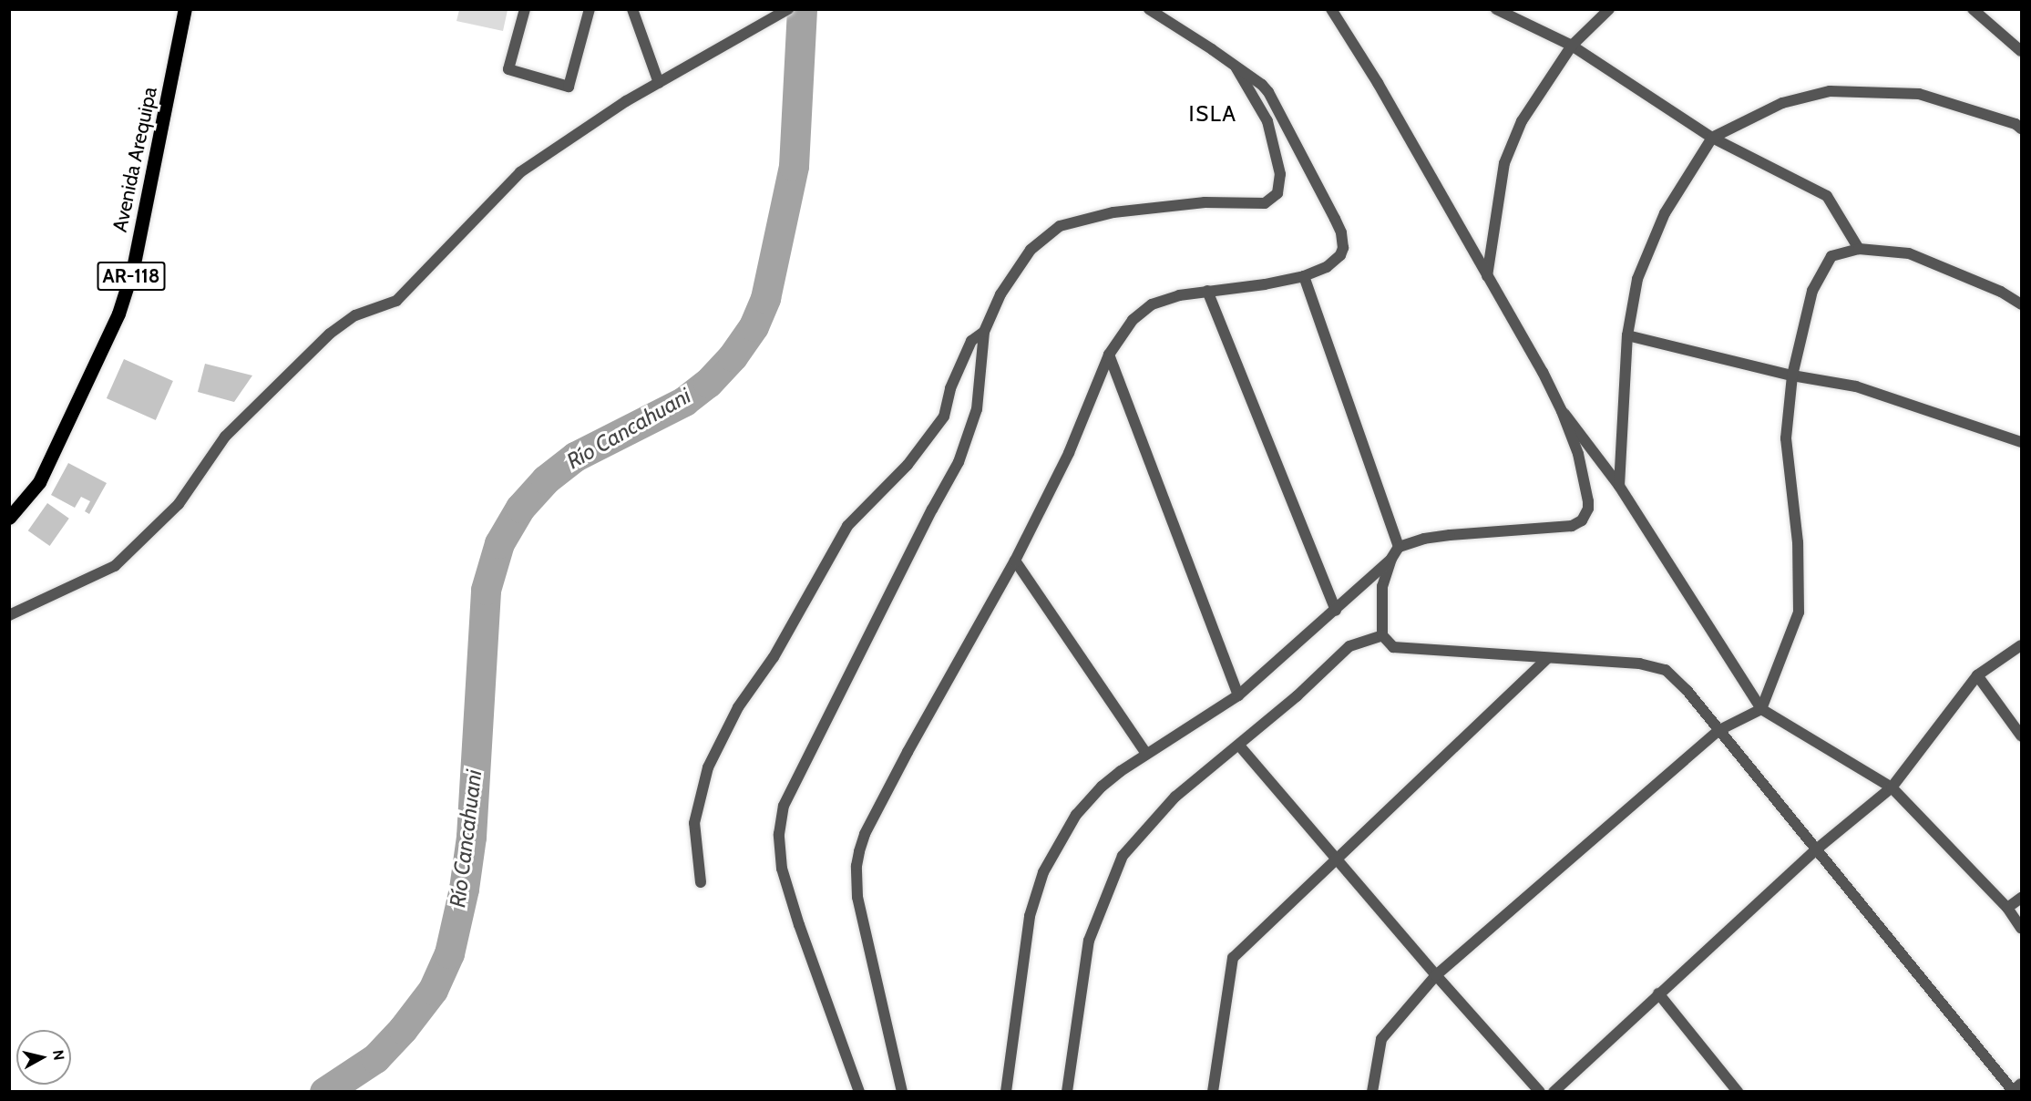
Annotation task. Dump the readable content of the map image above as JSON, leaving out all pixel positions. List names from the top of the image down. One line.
{"streets":{"main road":["Avenida Arequipa","AR-118"]},"districts":["ISLA"],"water":["Río Cancahuani"],"north":"right"}
